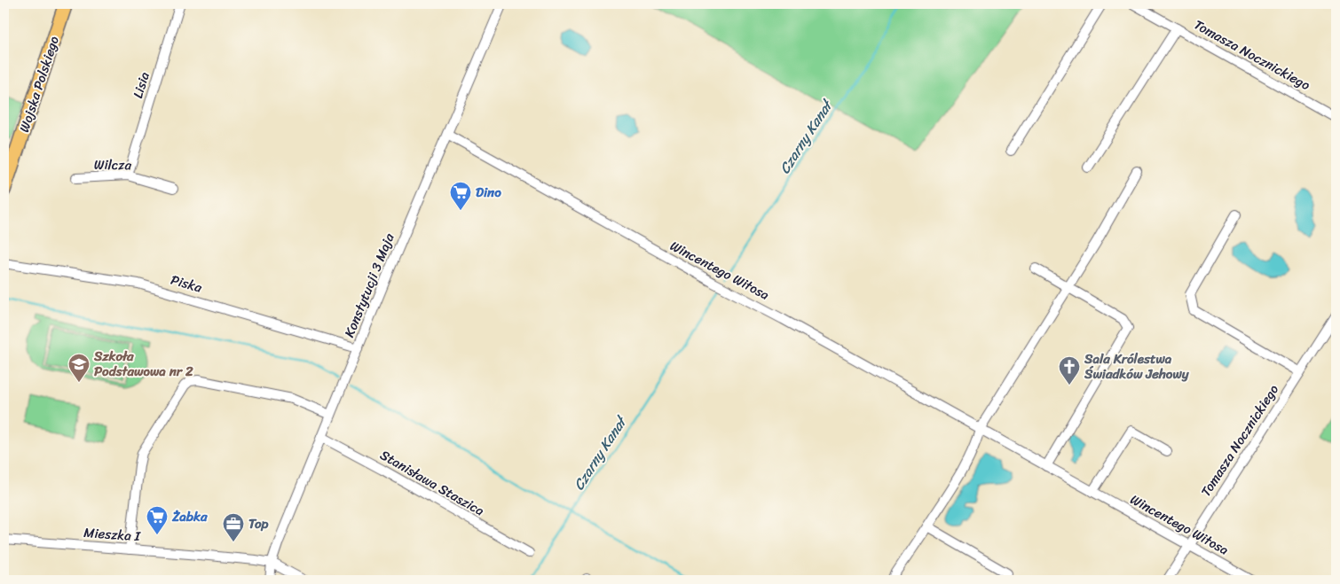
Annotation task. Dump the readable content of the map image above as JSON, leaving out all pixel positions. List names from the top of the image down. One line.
{"streets":{"main road":["Wojska Polskiego"],"street":["Tomasza Nocznickiego","Lisia","Wilcza","Wincentego Witosa","Piska","Konstytucji 3 Maja","Stanisława Staszica","Mieszka I"]},"crossings":[["Tomasza Nocznickiego","Wincentego Witosa"],["Lisia","Wilcza"],["Wincentego Witosa","Konstytucji 3 Maja"],["Piska","Konstytucji 3 Maja"],["Konstytucji 3 Maja","Stanisława Staszica"],["Konstytucji 3 Maja","Mieszka I"]],"water":["Czarny Kanał"],"places":{"supermarket":["Dino","Żabka"],"school or university":["Szkoła Podstawowa nr 2"],"church":["Sala Królestwa Świadków Jehowy"],"office":["Top"]}}
